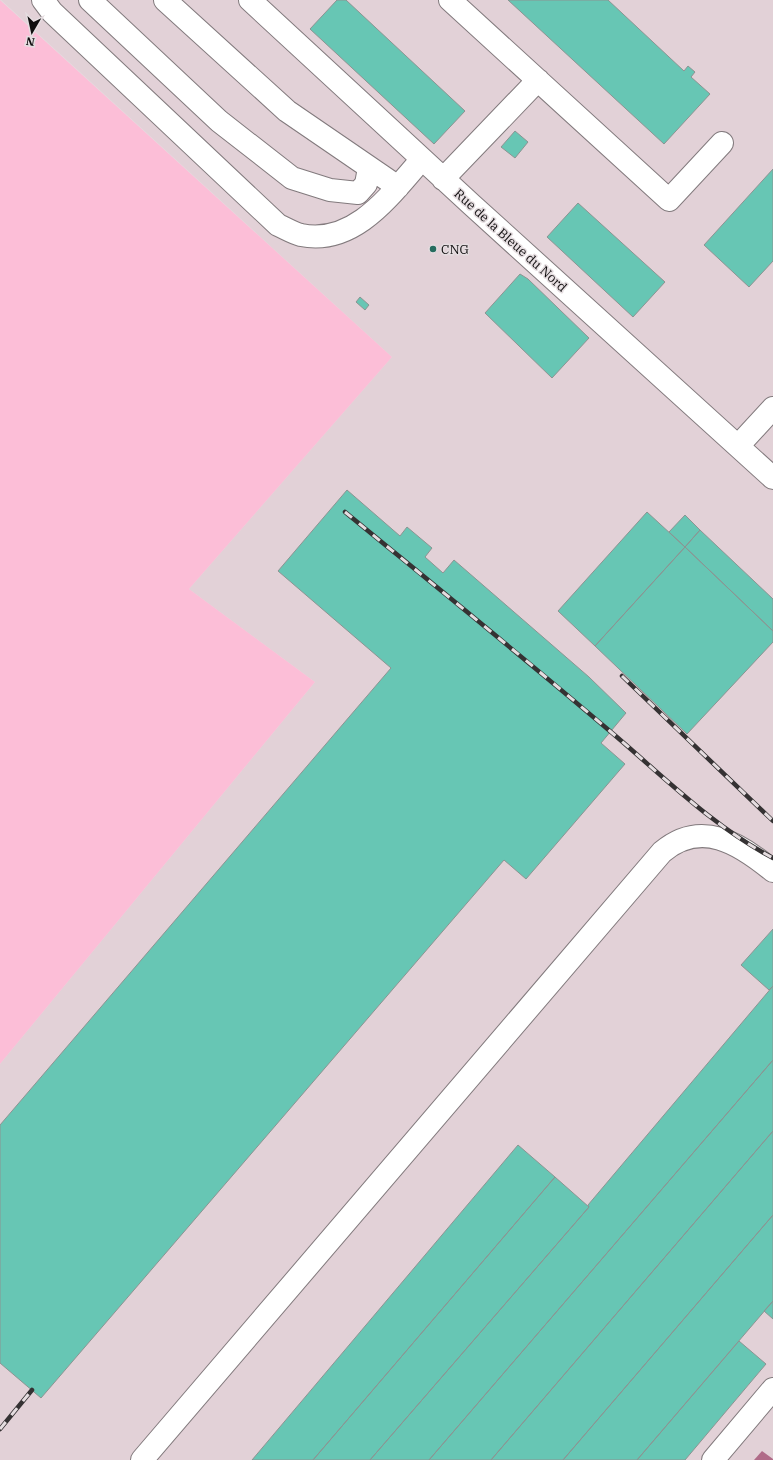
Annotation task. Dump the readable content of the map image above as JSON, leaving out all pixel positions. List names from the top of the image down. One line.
{"streets":{"street":["Rue de la Bleue du Nord"]},"places":["CNG"],"north":"bottom"}
